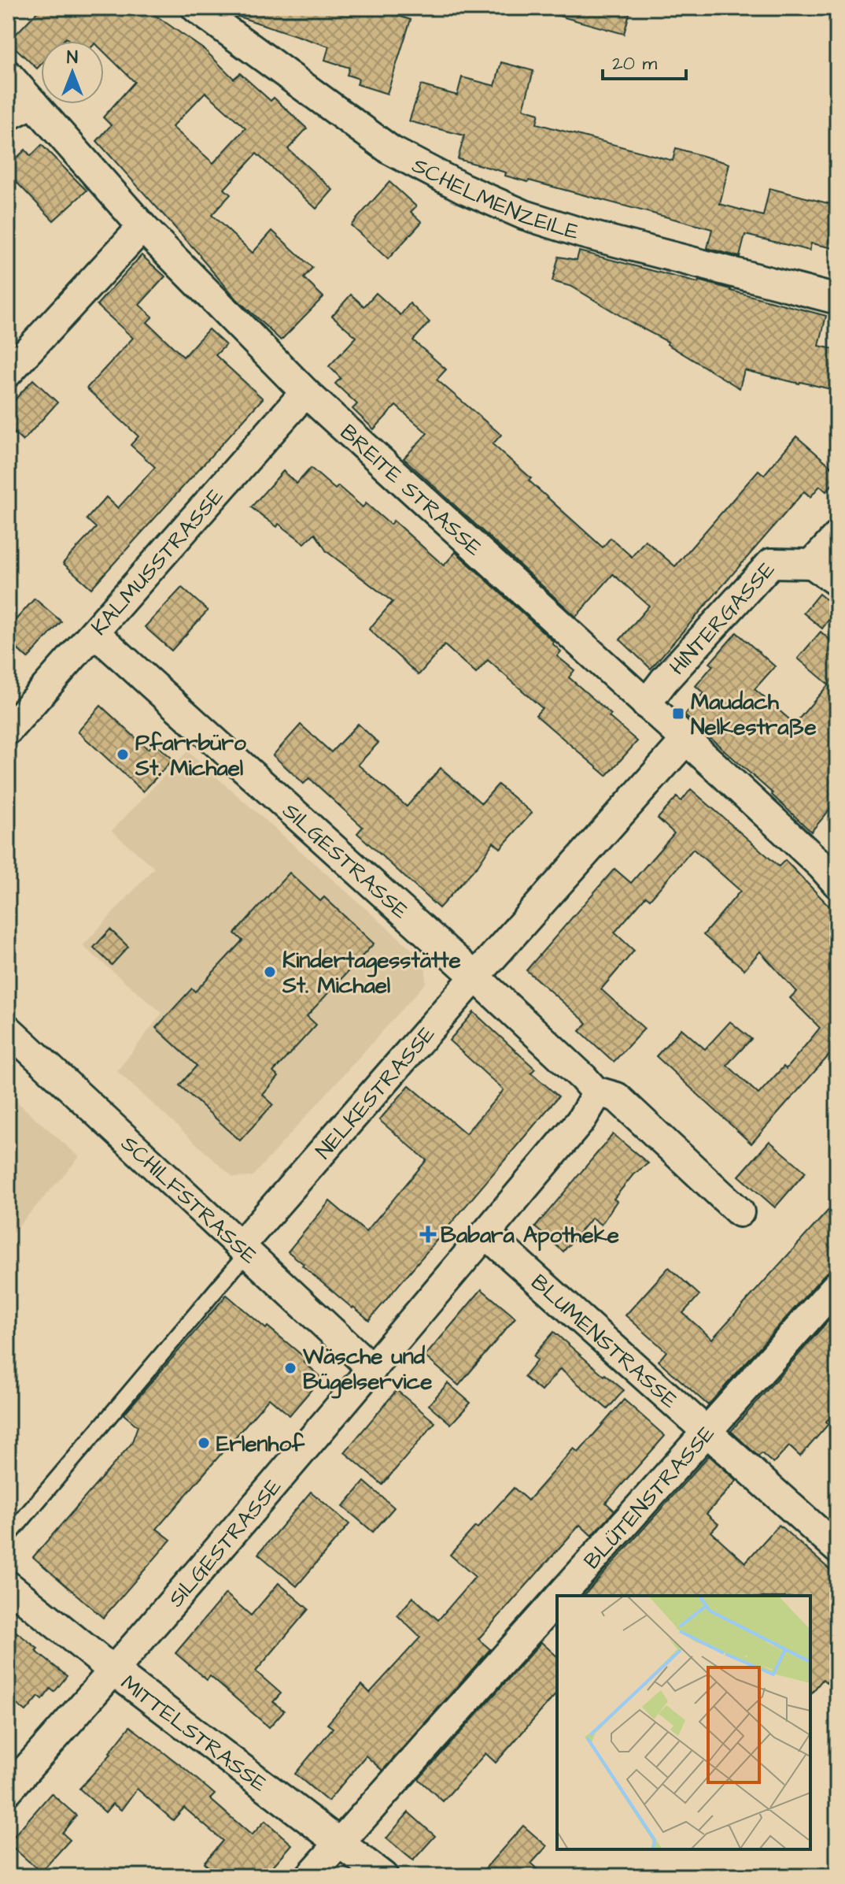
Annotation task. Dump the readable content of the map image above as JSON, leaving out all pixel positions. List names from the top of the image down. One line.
{"streets":{"street":["SCHELMENZEILE","BREITE STRASSE","KALMUSSTRASSE","HINTERGASSE","SILGESTRASSE","NELKESTRASSE","SCHILFSTRASSE","BLUMENSTRASSE","BLÜTENSTRASSE","MITTELSTRASSE"]},"crossings":[["BREITE STRASSE","KALMUSSTRASSE"],["BREITE STRASSE","HINTERGASSE"],["BREITE STRASSE","NELKESTRASSE"],["KALMUSSTRASSE","SILGESTRASSE"],["SILGESTRASSE","NELKESTRASSE"],["SILGESTRASSE","SCHILFSTRASSE"],["SILGESTRASSE","BLUMENSTRASSE"],["SILGESTRASSE","MITTELSTRASSE"],["NELKESTRASSE","SCHILFSTRASSE"],["BLUMENSTRASSE","BLÜTENSTRASSE"],["BLÜTENSTRASSE","MITTELSTRASSE"]],"places":{"transit":["Maudach Nelkestraße"],"other":["Pfarrbüro St. Michael","Kindertagesstätte St. Michael","Wäsche und Bügelservice","Erlenhof"],"health":["Babara Apotheke"]},"scale_bar":"20 m","north":"top"}
